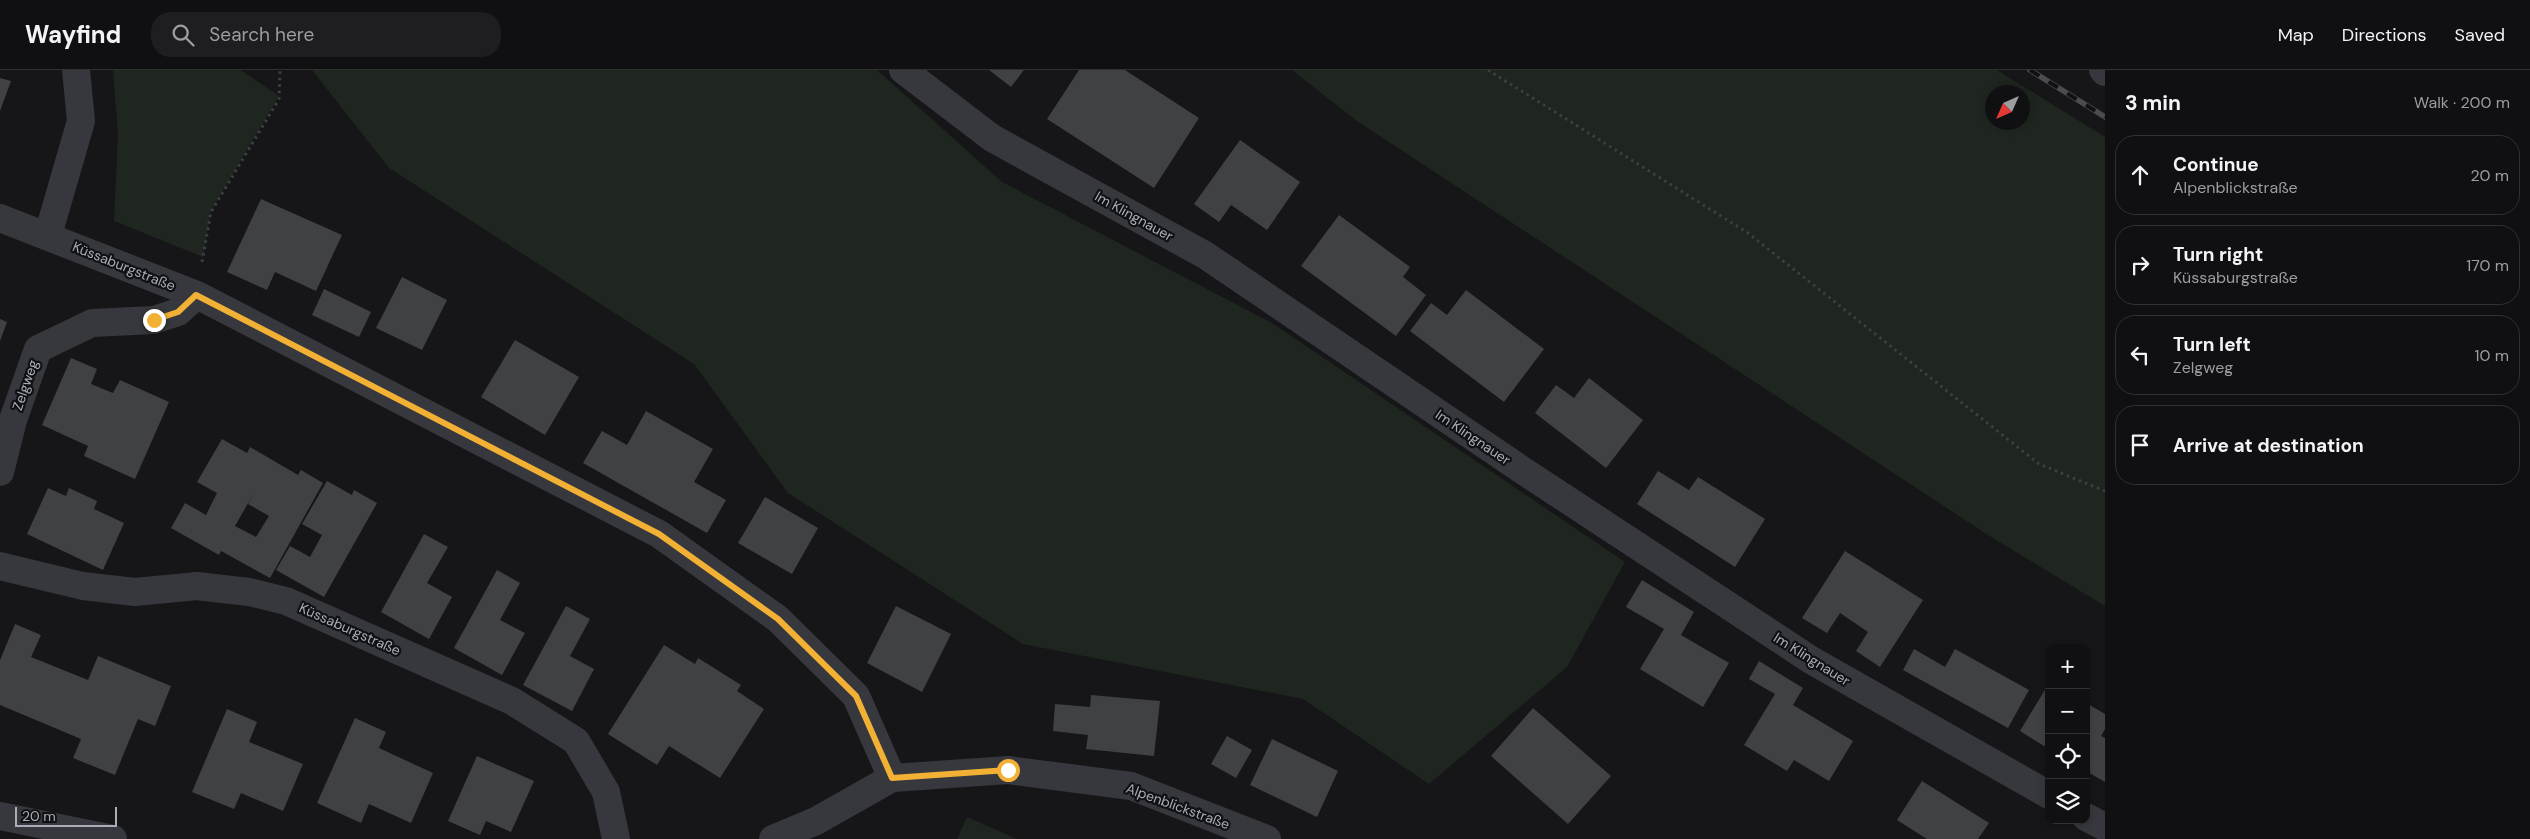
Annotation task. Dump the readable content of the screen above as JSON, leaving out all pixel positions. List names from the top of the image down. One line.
{"streets":{"street":["Im Klingnauer","Küssaburgstraße","Zelgweg","Alpenblickstraße"]},"crossings":[["Küssaburgstraße","Zelgweg"],["Küssaburgstraße","Alpenblickstraße"]],"scale_bar":"20 m","north":"bottom left","page":{"header":"Wayfind","search":"Search here","nav":["Map","Directions","Saved"],"heading":["3 min","Walk · 200 m"],"list":[["Continue","Alpenblickstraße","20 m"],["Turn right","Küssaburgstraße","170 m"],["Turn left","Zelgweg","10 m"],"Arrive at destination"],"map_buttons":["+","−"],"scale":"20 m"}}
